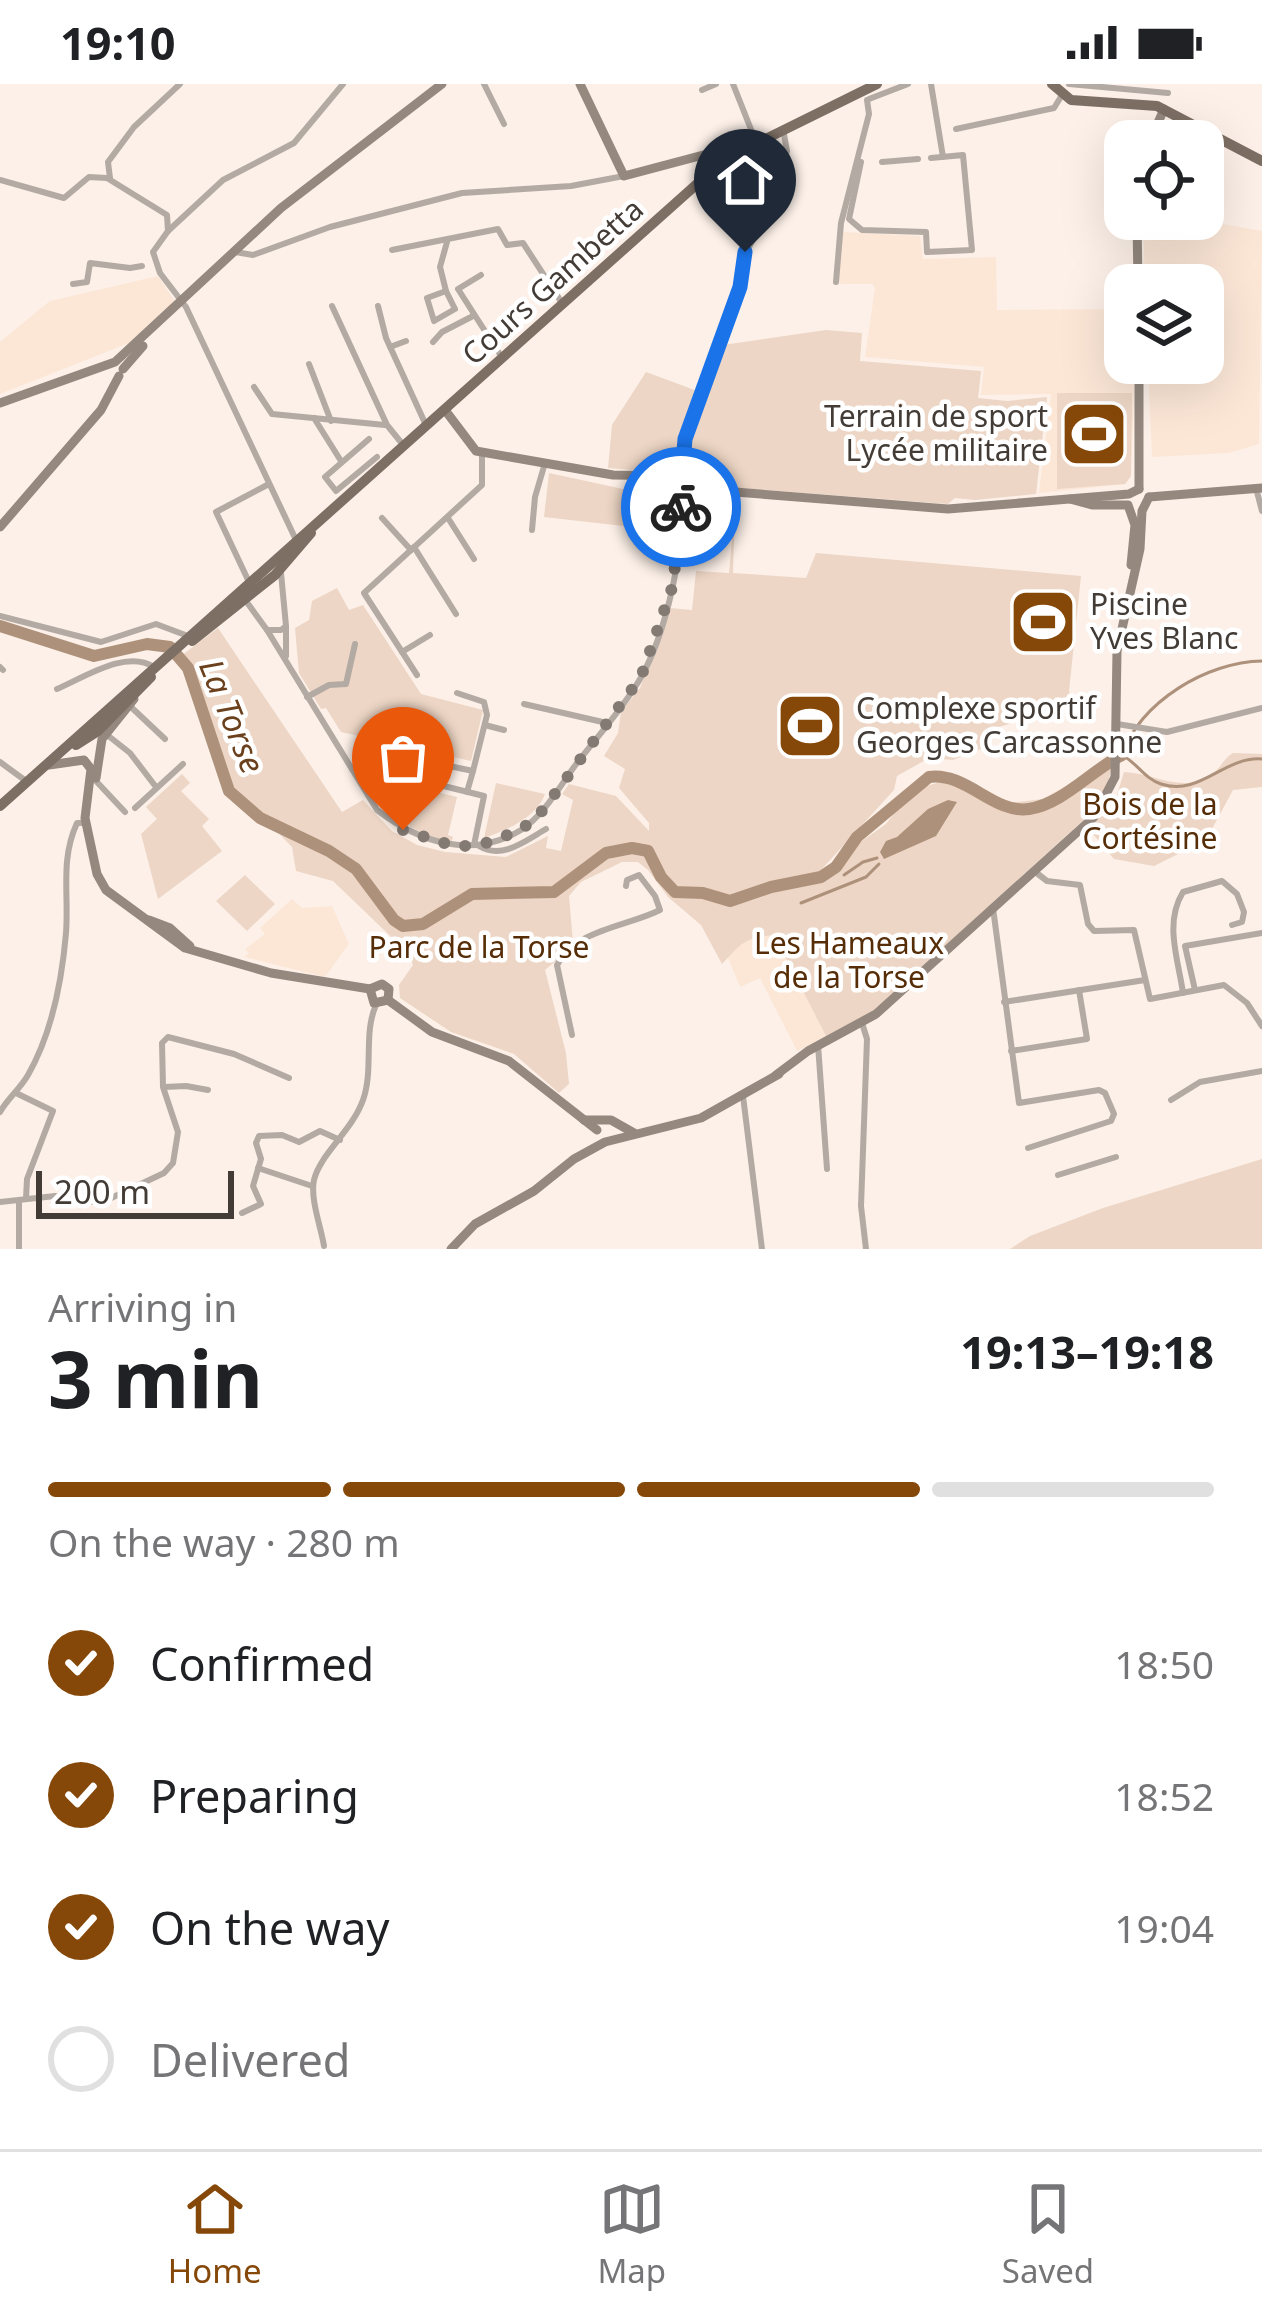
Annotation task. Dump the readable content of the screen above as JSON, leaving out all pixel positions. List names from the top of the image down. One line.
{"streets":{"main road":["Cours Gambetta"]},"water":["La Torse"],"parks":["Bois de la Cortésine","Les Hameaux de la Torse","Parc de la Torse"],"places":{"sports":["Terrain de sport Lycée militaire","Piscine Yves Blanc","Complexe sportif Georges Carcassonne"]},"scale_bar":"200 m","page":{"status":"19:10","scale":"200 m","heading":["3 min","Arriving in","19:13–19:18"],"bar":"On the way · 280 m","list":[["Confirmed","18:50"],["Preparing","18:52"],["On the way","19:04"],"Delivered"],"tabs":["Home","Map","Saved"]}}
